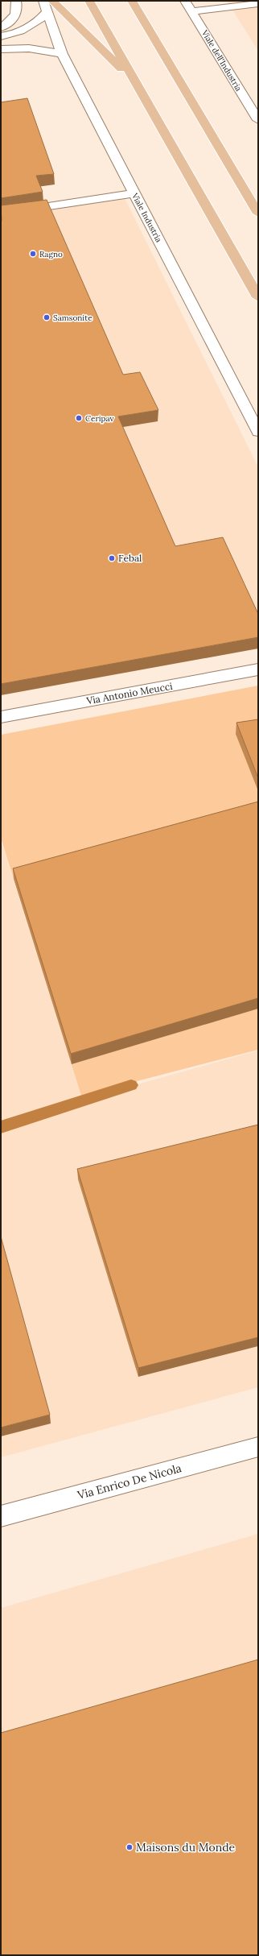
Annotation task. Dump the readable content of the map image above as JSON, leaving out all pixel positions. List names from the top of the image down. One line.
{"streets":{"street":["Viale dell'Industria","Viale Industria","Via Antonio Meucci","Via Enrico De Nicola"]},"places":["Ragno","Samsonite","Ceripav","Febal","Maisons du Monde"]}
